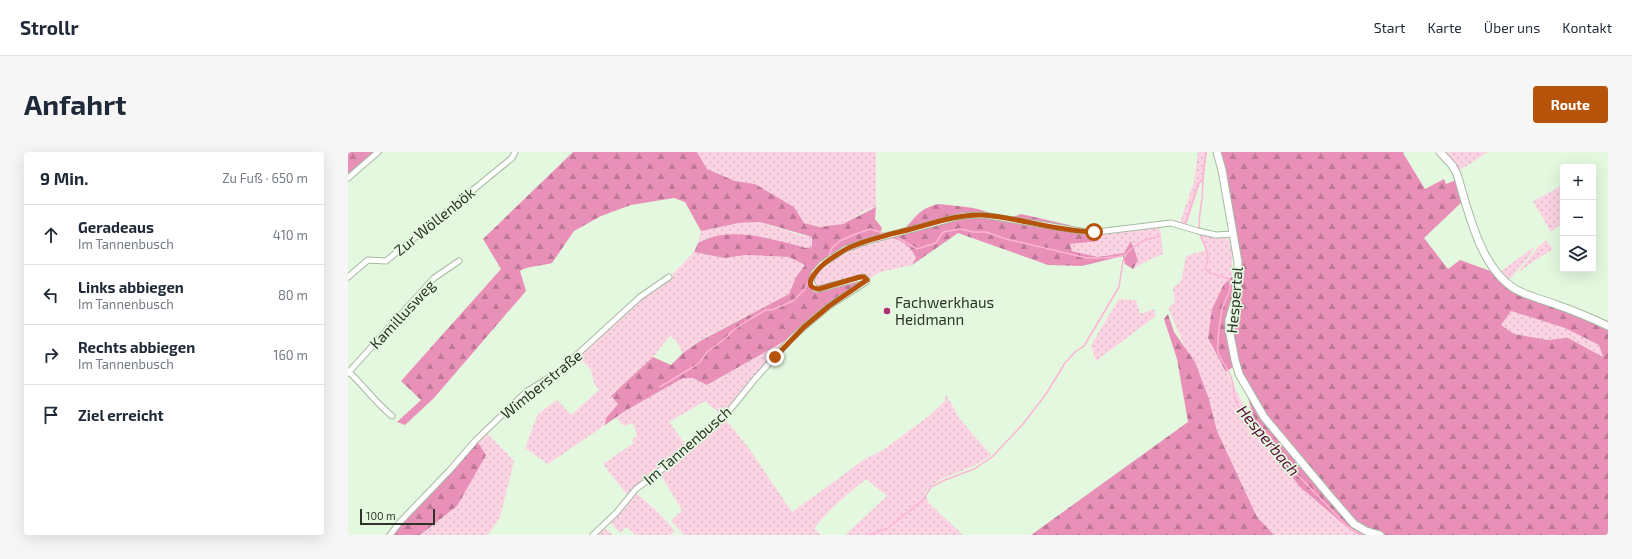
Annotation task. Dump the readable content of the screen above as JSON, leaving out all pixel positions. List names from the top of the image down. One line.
{"streets":{"main road":["Hespertal"],"street":["Zur Wöllenbök","Kamillusweg","Wimberstraße","Im Tannenbusch"]},"crossings":[["Hespertal","Im Tannenbusch"]],"water":["Hesperbach"],"places":["Fachwerkhaus Heidmann"],"scale_bar":"100 m","page":{"header":"Strollr","nav":["Start","Karte","Über uns","Kontakt"],"buttons":"Route","title":"Anfahrt","heading":["9 Min.","Zu Fuß · 650 m"],"map_buttons":["+","−"],"list":[["Geradeaus","Im Tannenbusch","410 m"],["Links abbiegen","Im Tannenbusch","80 m"],["Rechts abbiegen","Im Tannenbusch","160 m"],"Ziel erreicht"],"scale":"100 m"}}
